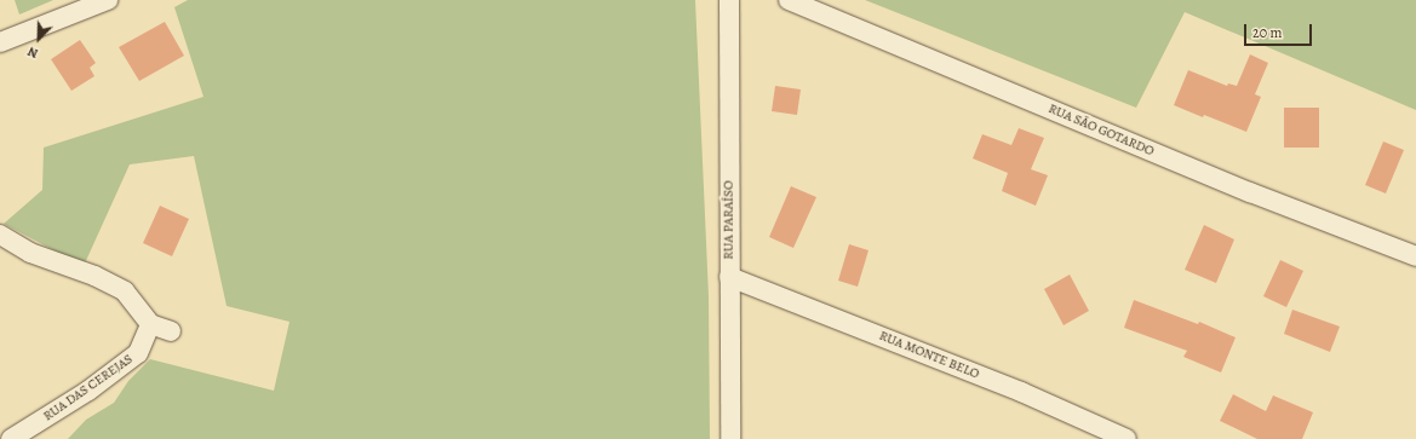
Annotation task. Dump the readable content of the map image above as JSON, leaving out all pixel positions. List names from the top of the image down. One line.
{"streets":{"street":["RUA SÃO GOTARDO","RUA PARAÍSO","RUA MONTE BELO","RUA DAS CEREJAS"]},"crossings":[["RUA PARAÍSO","RUA MONTE BELO"]],"scale_bar":"20 m","north":"bottom left"}
